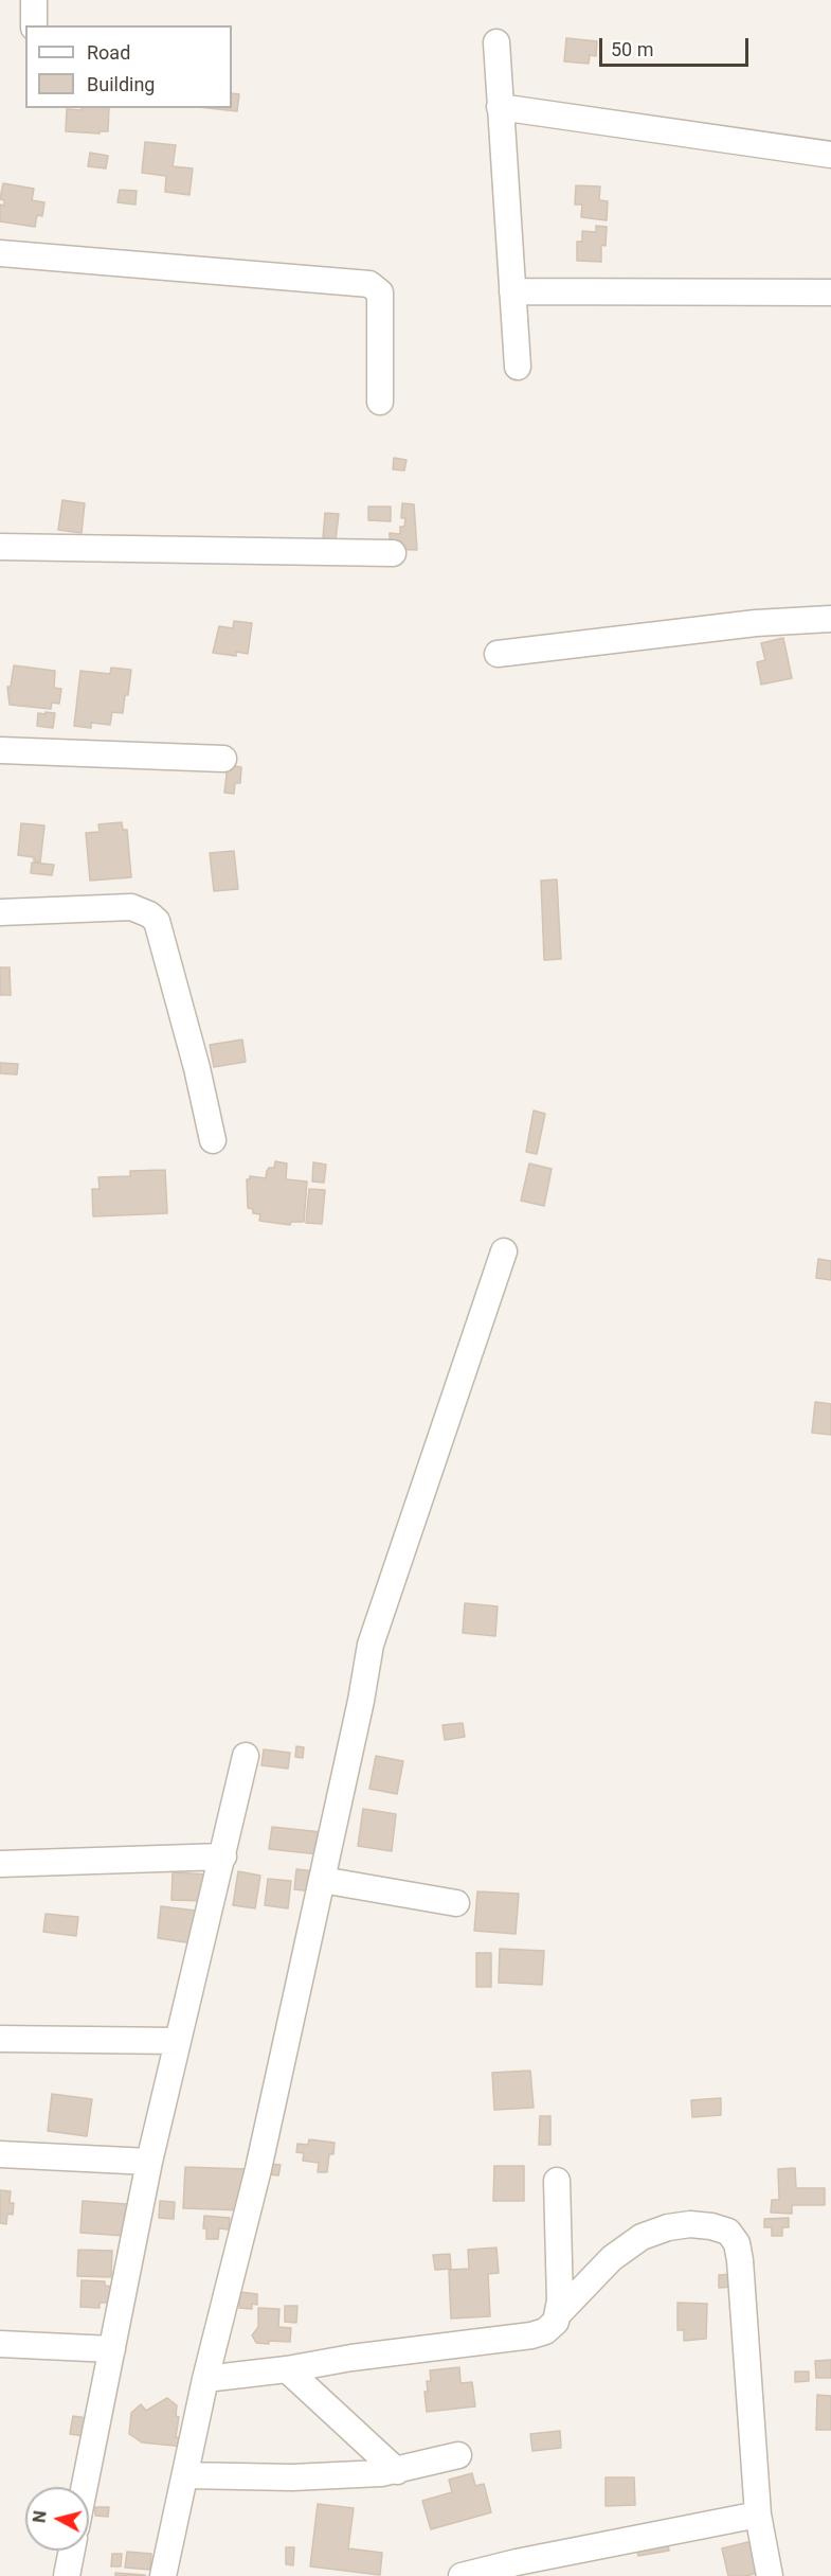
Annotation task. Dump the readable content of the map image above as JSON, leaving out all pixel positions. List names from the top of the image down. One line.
{"legend":["Road","Building"],"scale_bar":"50 m","north":"left"}
